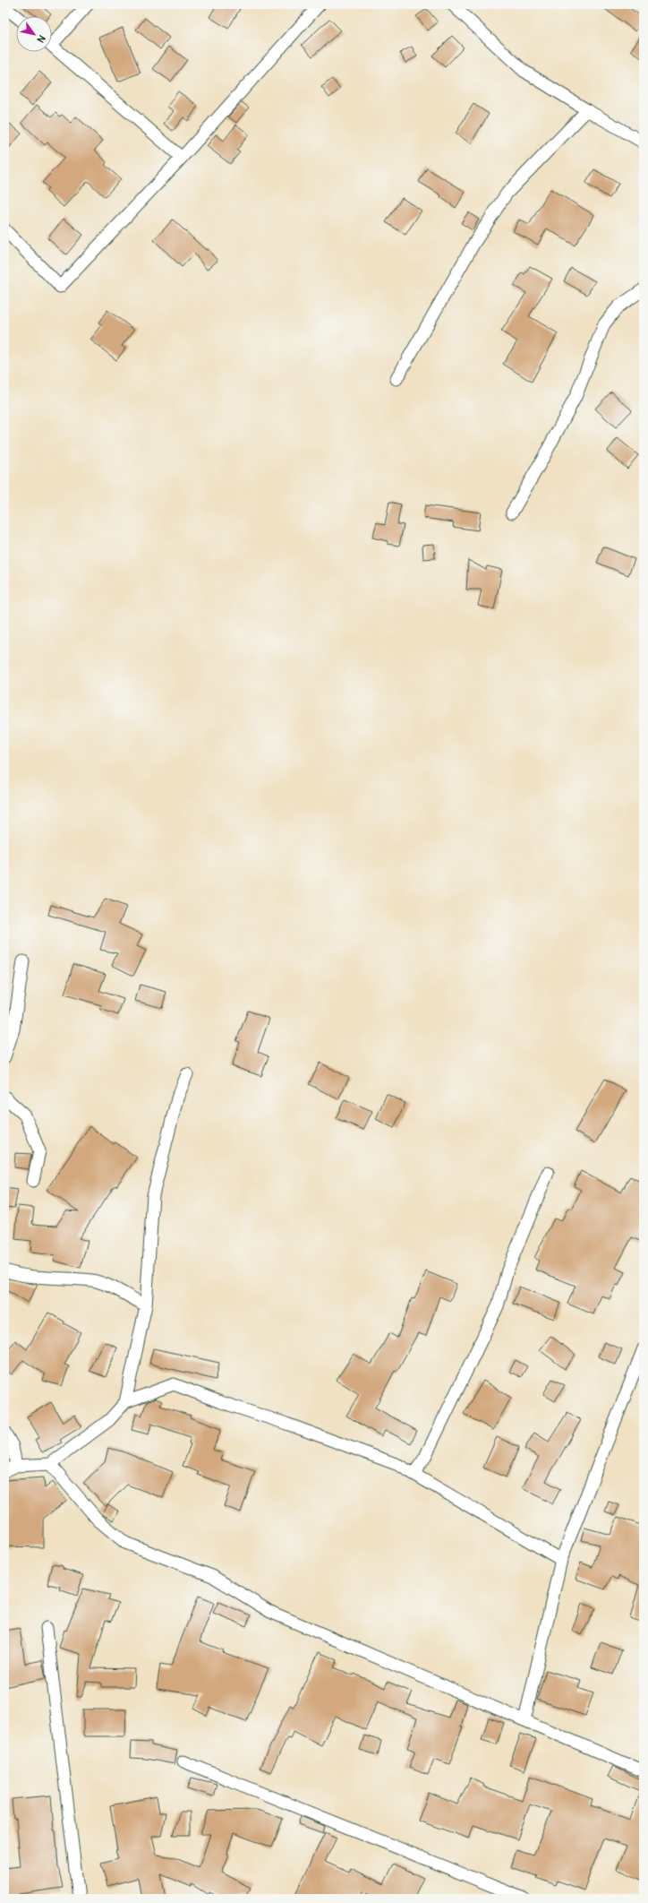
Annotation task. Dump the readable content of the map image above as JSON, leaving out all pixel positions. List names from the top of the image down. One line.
{"north":"bottom right"}
